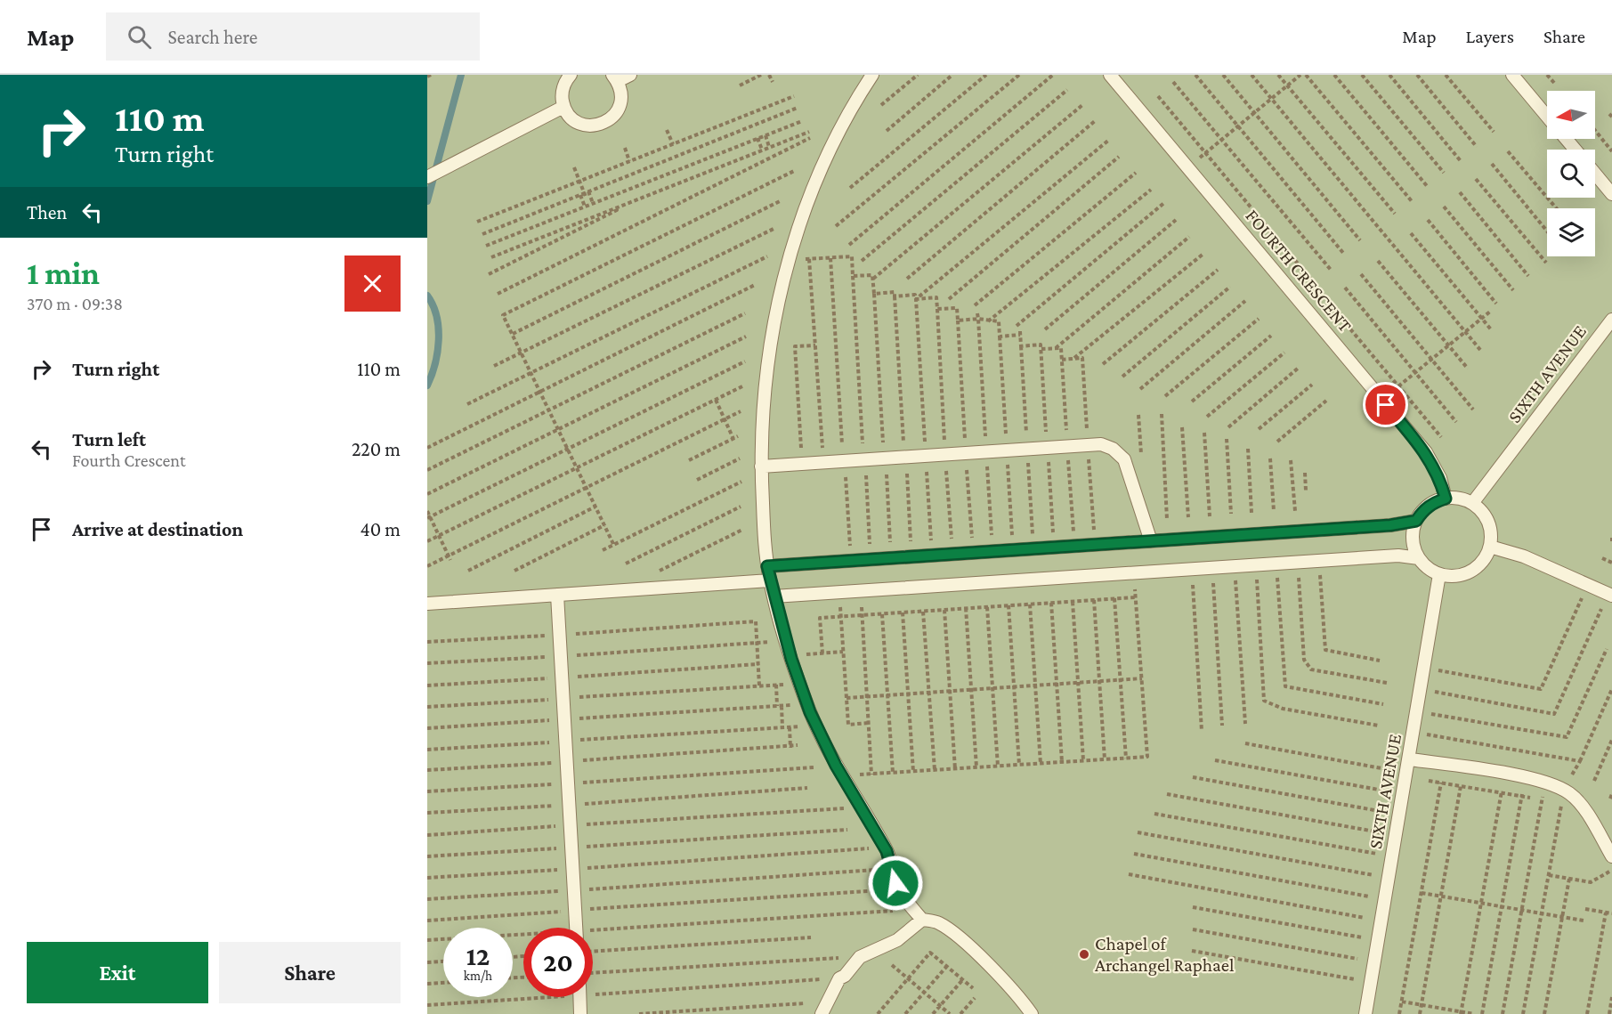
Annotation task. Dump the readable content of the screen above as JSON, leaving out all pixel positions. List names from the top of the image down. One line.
{"streets":{"lane":["FOURTH CRESCENT","SIXTH AVENUE"]},"crossings":[["FOURTH CRESCENT","SIXTH AVENUE"]],"places":["Chapel of Archangel Raphael"],"north":"left","page":{"header":"Map","search":"Search here","nav":["Map","Layers","Share"],"turn":["110 m","Turn right"],"then":"Then","heading":["1 min","370 m · 09:38"],"list":[{"name":"Turn right","value":"110 m"},{"name":"Turn left","note":"Fourth Crescent","value":"220 m"},{"name":"Arrive at destination","value":"40 m"}],"speed":"12 km/h","limit":"20","buttons":["Exit","Share"]}}
